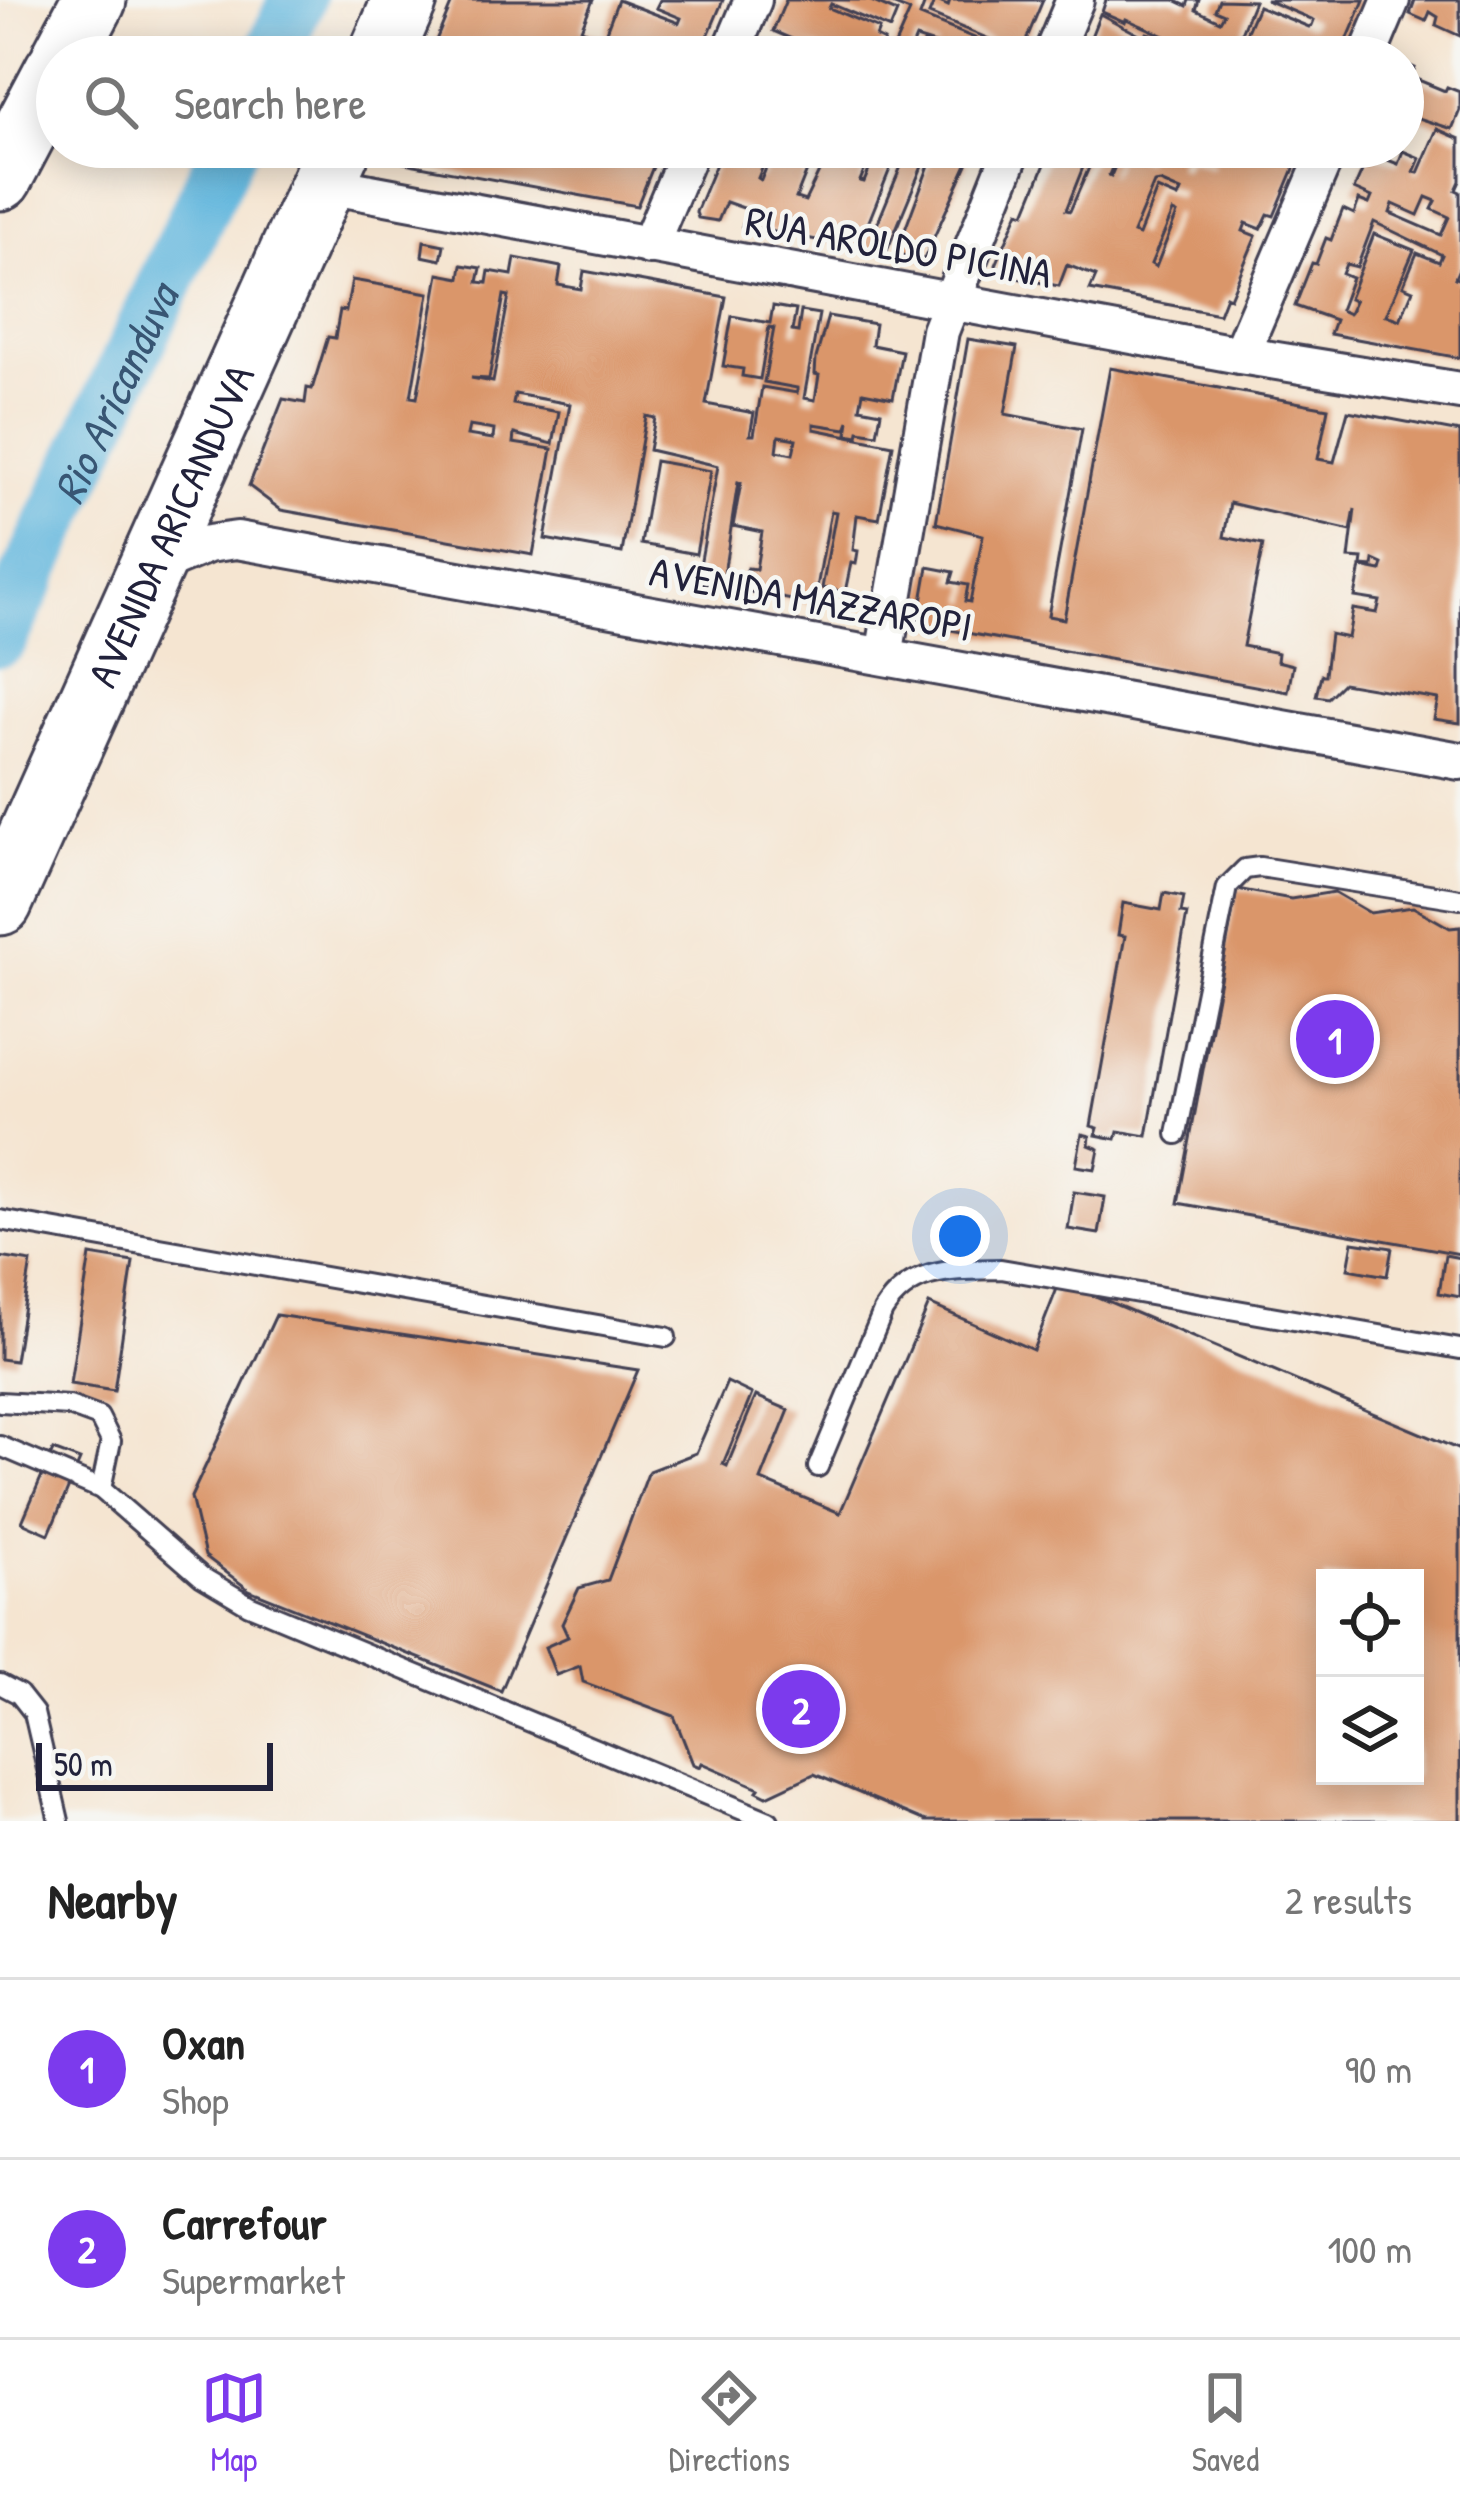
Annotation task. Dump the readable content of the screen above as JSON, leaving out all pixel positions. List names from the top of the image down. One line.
{"streets":{"highway":["AVENIDA ARICANDUVA"],"street":["RUA AROLDO PICINA","AVENIDA MAZZAROPI"]},"crossings":[["AVENIDA ARICANDUVA","AVENIDA MAZZAROPI"]],"water":["Rio Aricanduva"],"scale_bar":"50 m","page":{"search":"Search here","pins":["1","2"],"scale":"50 m","heading":["Nearby","2 results"],"list":[{"mark":"1","name":"Oxan","note":"Shop","value":"90 m"},{"mark":"2","name":"Carrefour","note":"Supermarket","value":"100 m"}],"nav":["Map","Directions","Saved"]}}
